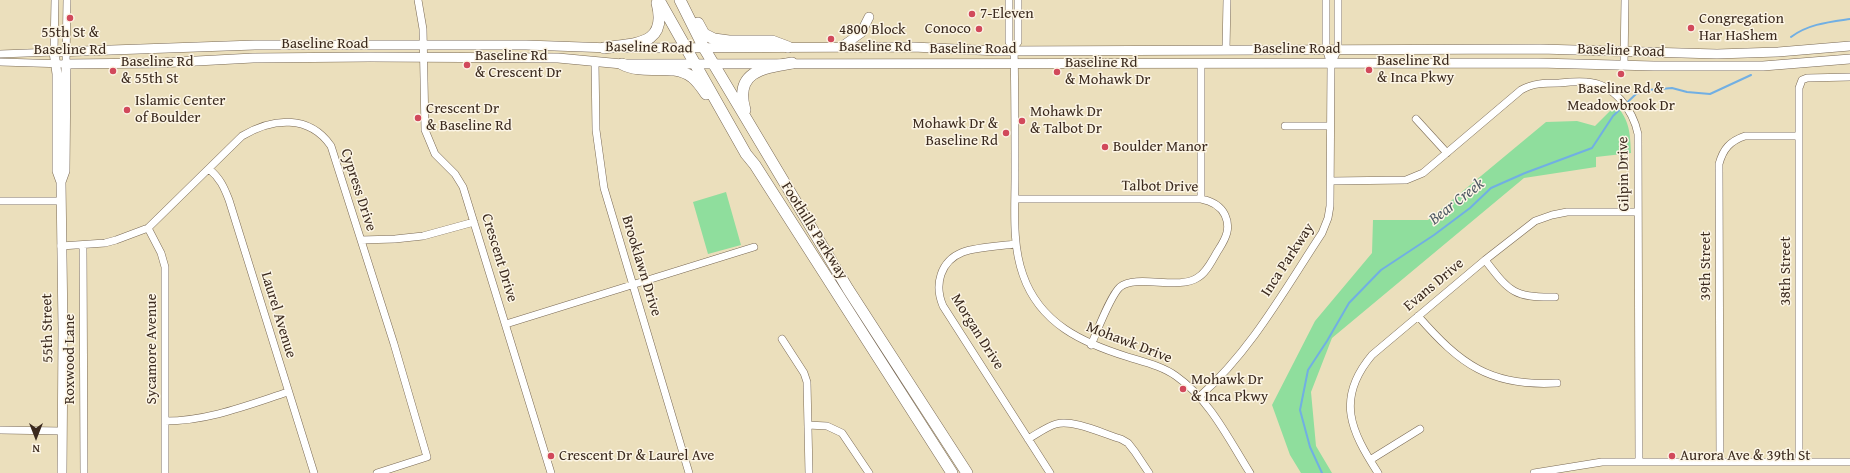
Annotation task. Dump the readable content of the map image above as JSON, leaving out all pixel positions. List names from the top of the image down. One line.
{"streets":{"highway":["Foothills Parkway"],"main road":["Baseline Road","55th Street"],"street":["Gilpin Drive","Talbot Drive","Cypress Drive","Crescent Drive","Inca Parkway","Brooklawn Drive","39th Street","38th Street","Evans Drive","Laurel Avenue","Morgan Drive","Mohawk Drive","Sycamore Avenue","Roxwood Lane"]},"crossings":[["Baseline Road","Foothills Parkway"],["Baseline Road","Crescent Drive"],["Baseline Road","Inca Parkway"],["Baseline Road","Brooklawn Drive"],["Baseline Road","55th Street"],["Baseline Road","Mohawk Drive"],["Gilpin Drive","Inca Parkway"],["Gilpin Drive","Evans Drive"],["Talbot Drive","Mohawk Drive"],["Cypress Drive","Laurel Avenue"],["Cypress Drive","55th Street"],["Cypress Drive","Sycamore Avenue"],["Cypress Drive","Roxwood Lane"],["Inca Parkway","Mohawk Drive"],["39th Street","38th Street"],["Morgan Drive","Mohawk Drive"]],"water":["Bear Creek"],"places":["7-Eleven","55th St & Baseline Rd","Congregation Har HaShem","Conoco","4800 Block Baseline Rd","Baseline Rd & Crescent Dr","Baseline Rd & Inca Pkwy","Baseline Rd & 55th St","Baseline Rd & Mohawk Dr","Baseline Rd & Meadowbrook Dr","Islamic Center of Boulder","Crescent Dr & Baseline Rd","Mohawk Dr & Talbot Dr","Mohawk Dr & Baseline Rd","Boulder Manor","Mohawk Dr & Inca Pkwy","Crescent Dr & Laurel Ave","Aurora Ave & 39th St"],"north":"bottom"}
